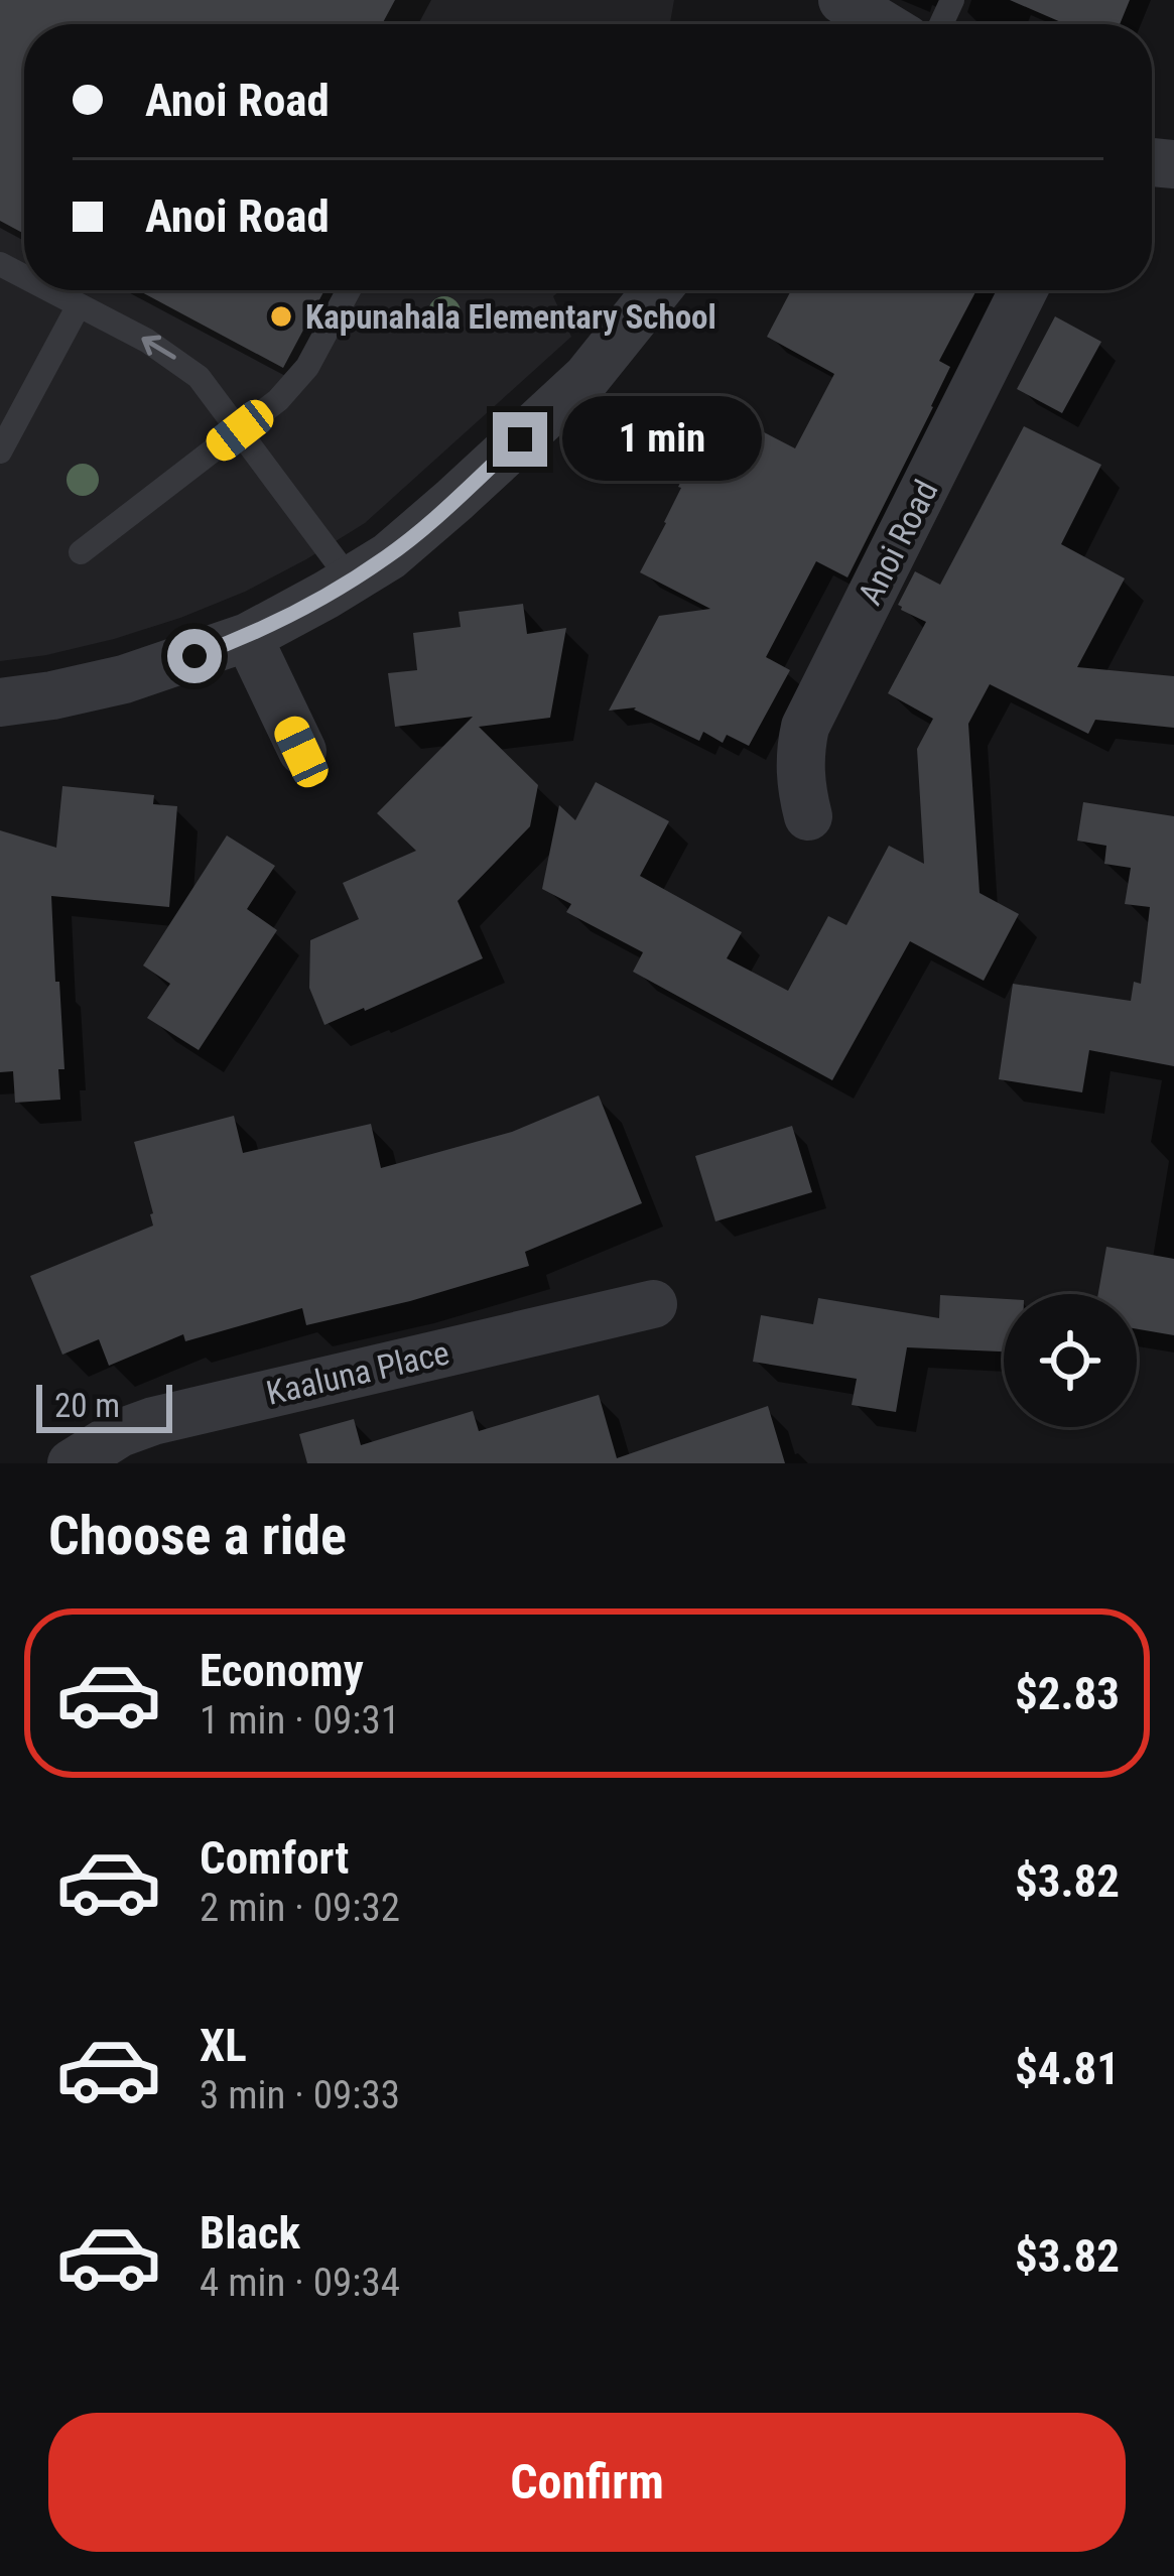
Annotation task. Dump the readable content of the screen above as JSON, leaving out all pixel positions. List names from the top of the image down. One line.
{"streets":{"street":["Anoi Road","Kaaluna Place"]},"places":["Kapunahala Elementary School"],"scale_bar":"20 m","page":{"banner":["Anoi Road","Anoi Road"],"bubble":"1 min","scale":"20 m","heading":"Choose a ride","list":[{"name":"Economy","note":"1 min · 09:31","value":"$2.83"},{"name":"Comfort","note":"2 min · 09:32","value":"$3.82"},{"name":"XL","note":"3 min · 09:33","value":"$4.81"},{"name":"Black","note":"4 min · 09:34","value":"$3.82"}],"buttons":"Confirm"}}
